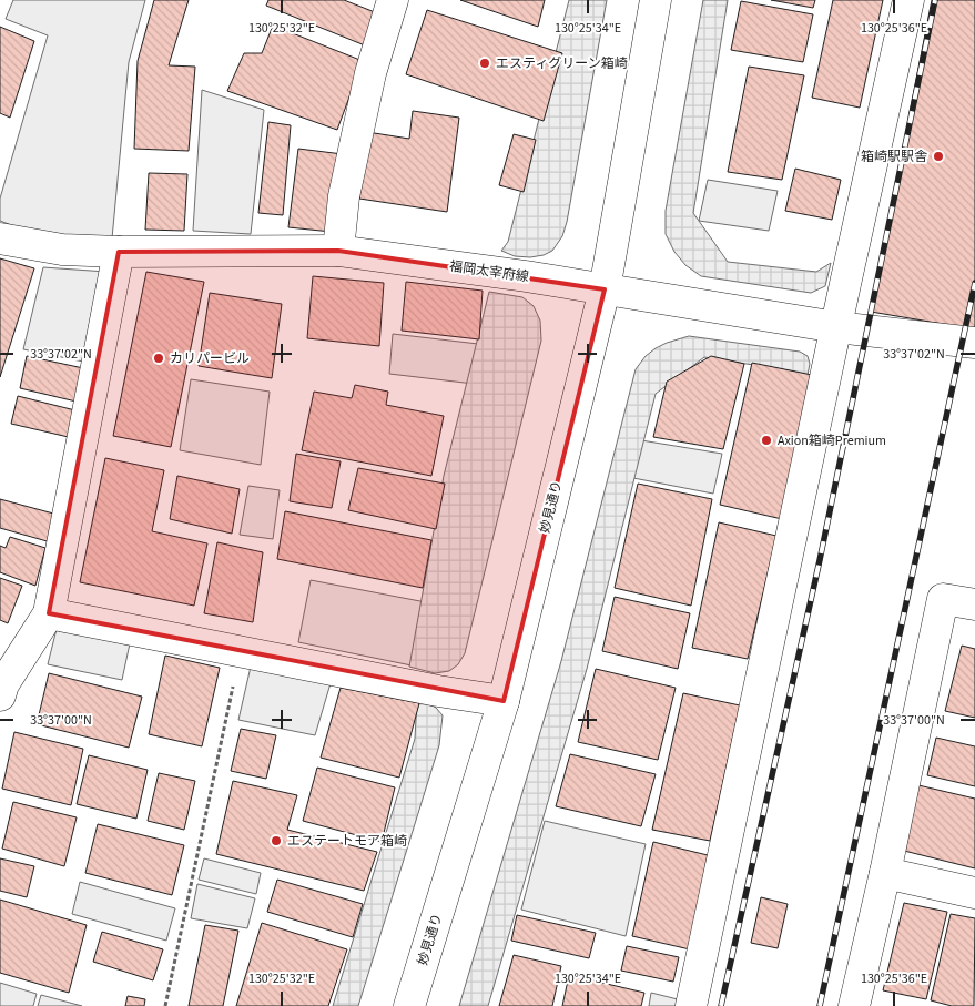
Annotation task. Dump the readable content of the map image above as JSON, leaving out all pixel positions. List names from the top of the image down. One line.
{"streets":{"street":["福岡太宰府線","妙見通り"]},"crossings":[["福岡太宰府線","妙見通り"]],"places":["エスティグリーン箱崎","箱崎駅駅舎","カリパービル","Axion箱崎Premium","エステートモア箱崎"],"coordinates":["130°25'32\"E","130°25'34\"E","130°25'36\"E","33°37'02\"N","33°37'00\"N"]}
